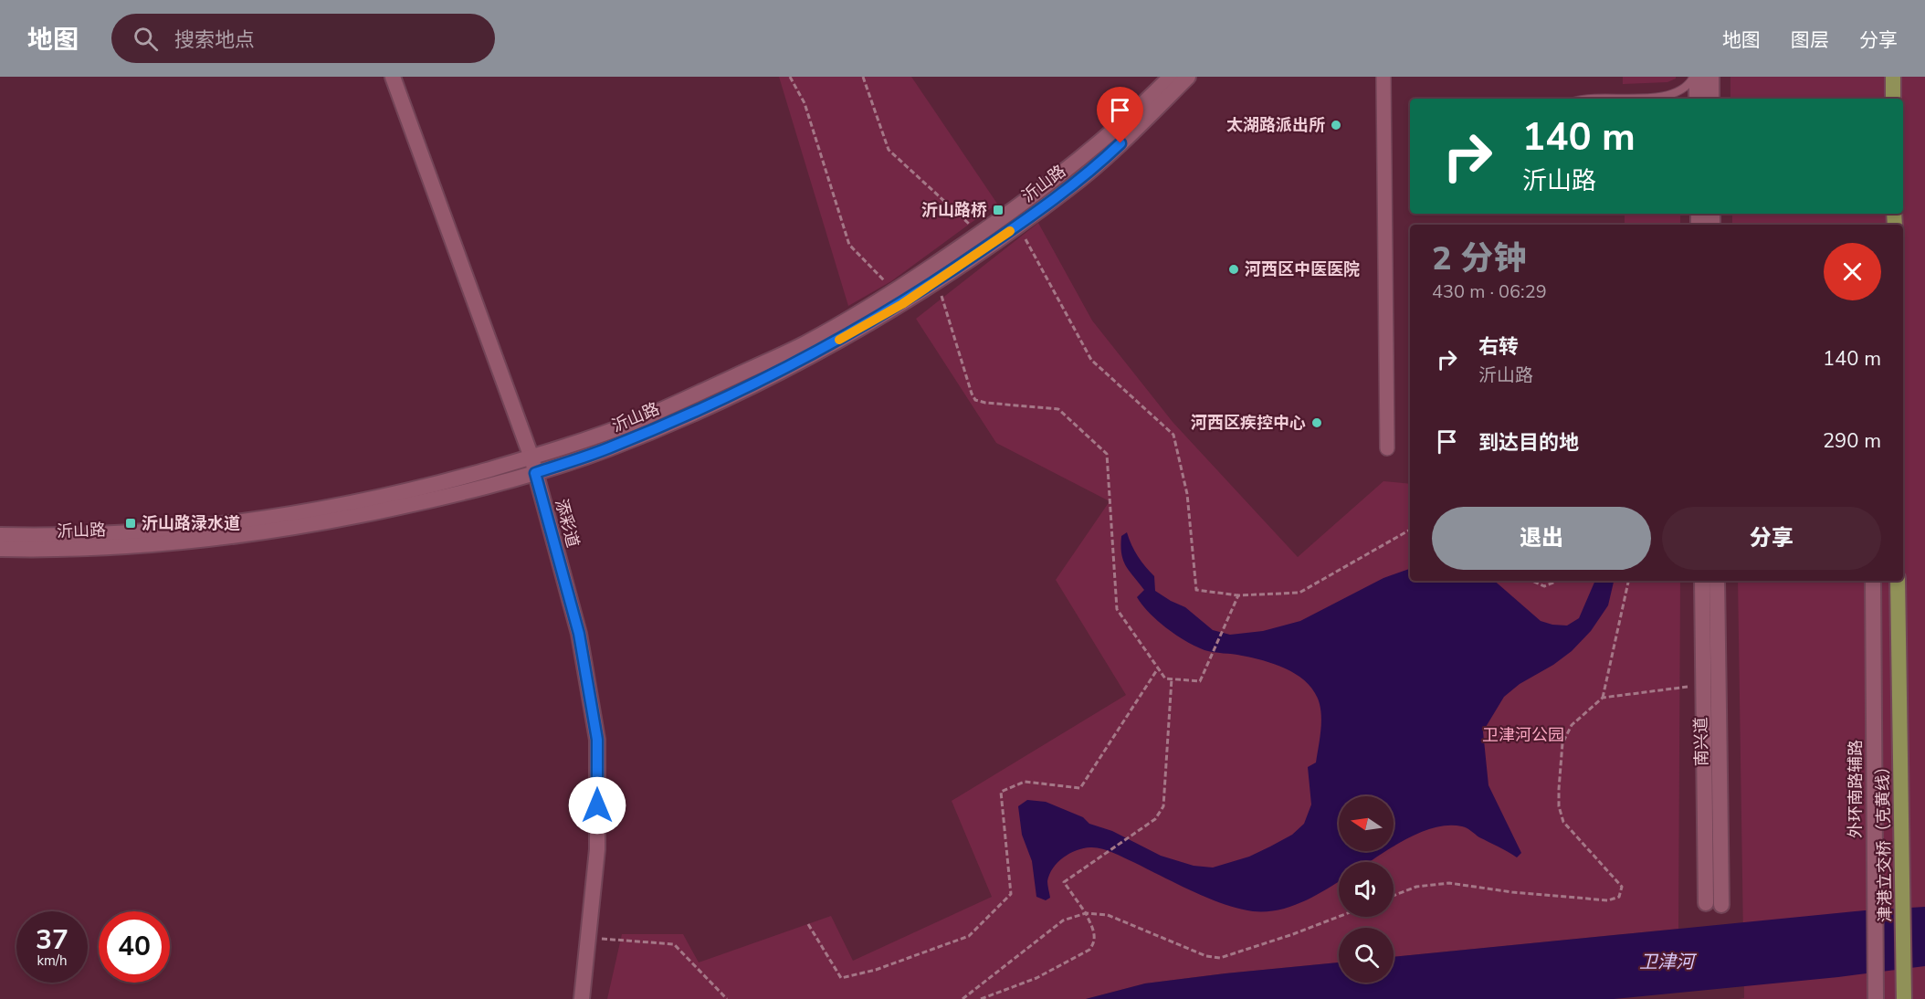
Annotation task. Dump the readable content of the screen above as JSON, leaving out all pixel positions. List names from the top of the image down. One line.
{"streets":{"highway":["津港立交桥（克黄线）"],"street":["沂山路","添彩道","南兴道","外环南路辅路"]},"crossings":[["沂山路","添彩道"]],"water":["卫津河"],"parks":["卫津河公园"],"places":{"other":["太湖路派出所","河西区中医医院","河西区疾控中心"],"transit":["沂山路桥","沂山路渌水道"]},"north":"left","page":{"header":"地图","search":"搜索地点","nav":["地图","图层","分享"],"turn":["140 m","沂山路"],"heading":["2 分钟","430 m · 06:29"],"list":[{"name":"右转","note":"沂山路","value":"140 m"},{"name":"到达目的地","value":"290 m"}],"buttons":["退出","分享"],"speed":"37 km/h","limit":"40"}}
